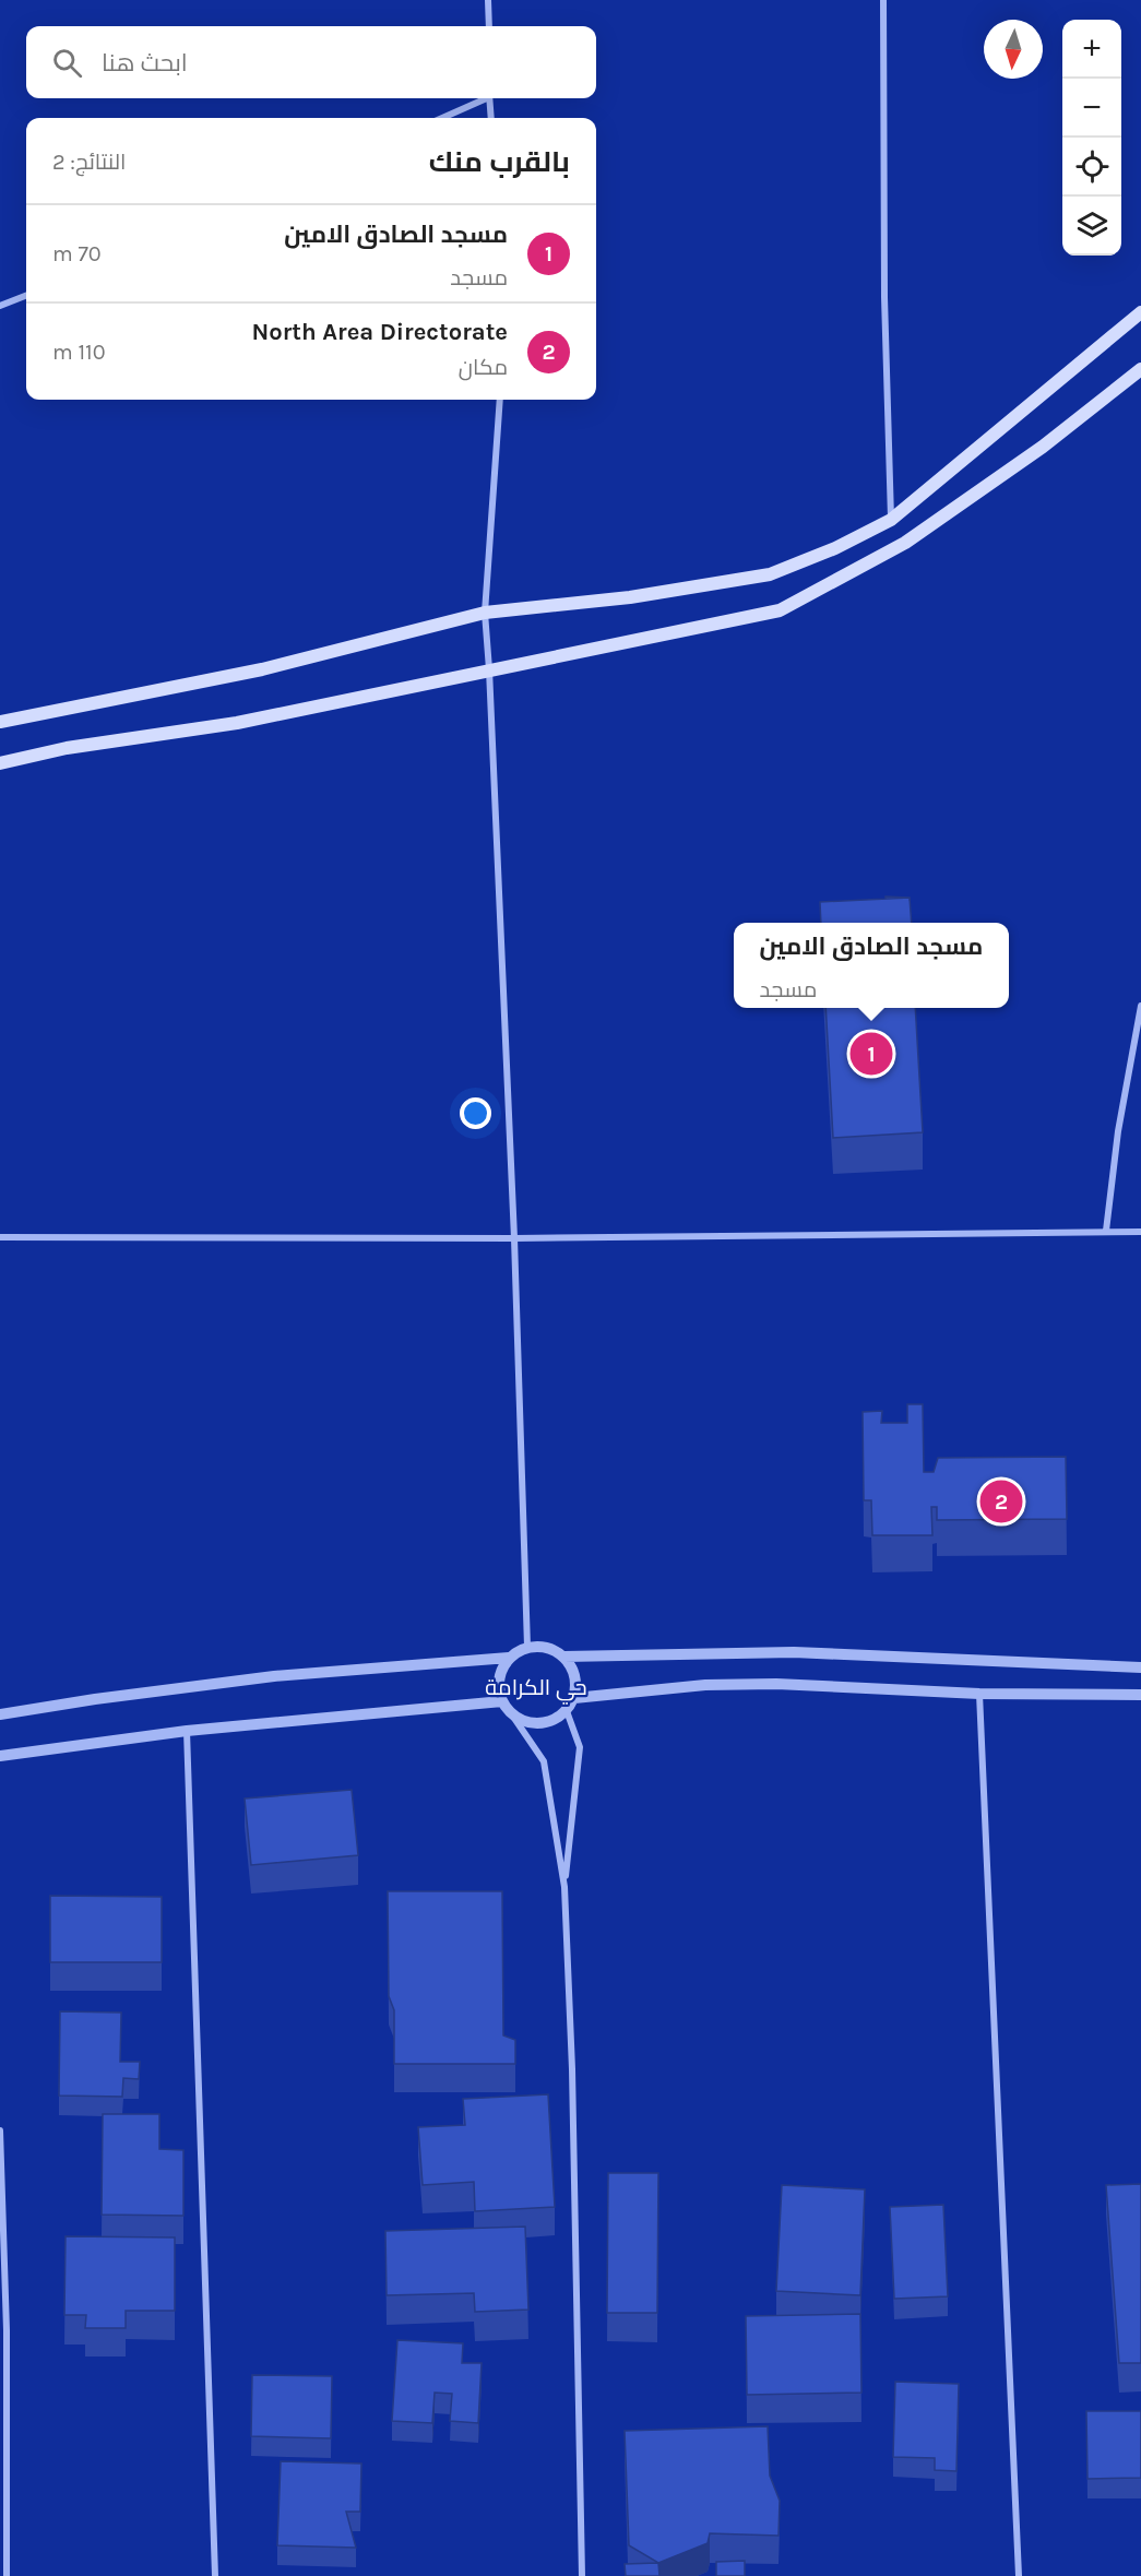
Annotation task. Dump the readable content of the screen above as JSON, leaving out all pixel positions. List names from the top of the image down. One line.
{"districts":["حي الكرامة"],"north":"bottom","page":{"map_buttons":["+","−"],"search":"ابحث هنا","heading":["بالقرب منك","النتائج: 2"],"list":[{"mark":"1","name":"مسجد الصادق الامين","note":"مسجد","value":"70 m"},{"mark":"2","name":"North Area Directorate","note":"مكان","value":"110 m"}],"popup":["مسجد الصادق الامين","مسجد"],"pins":["1","2"]}}
